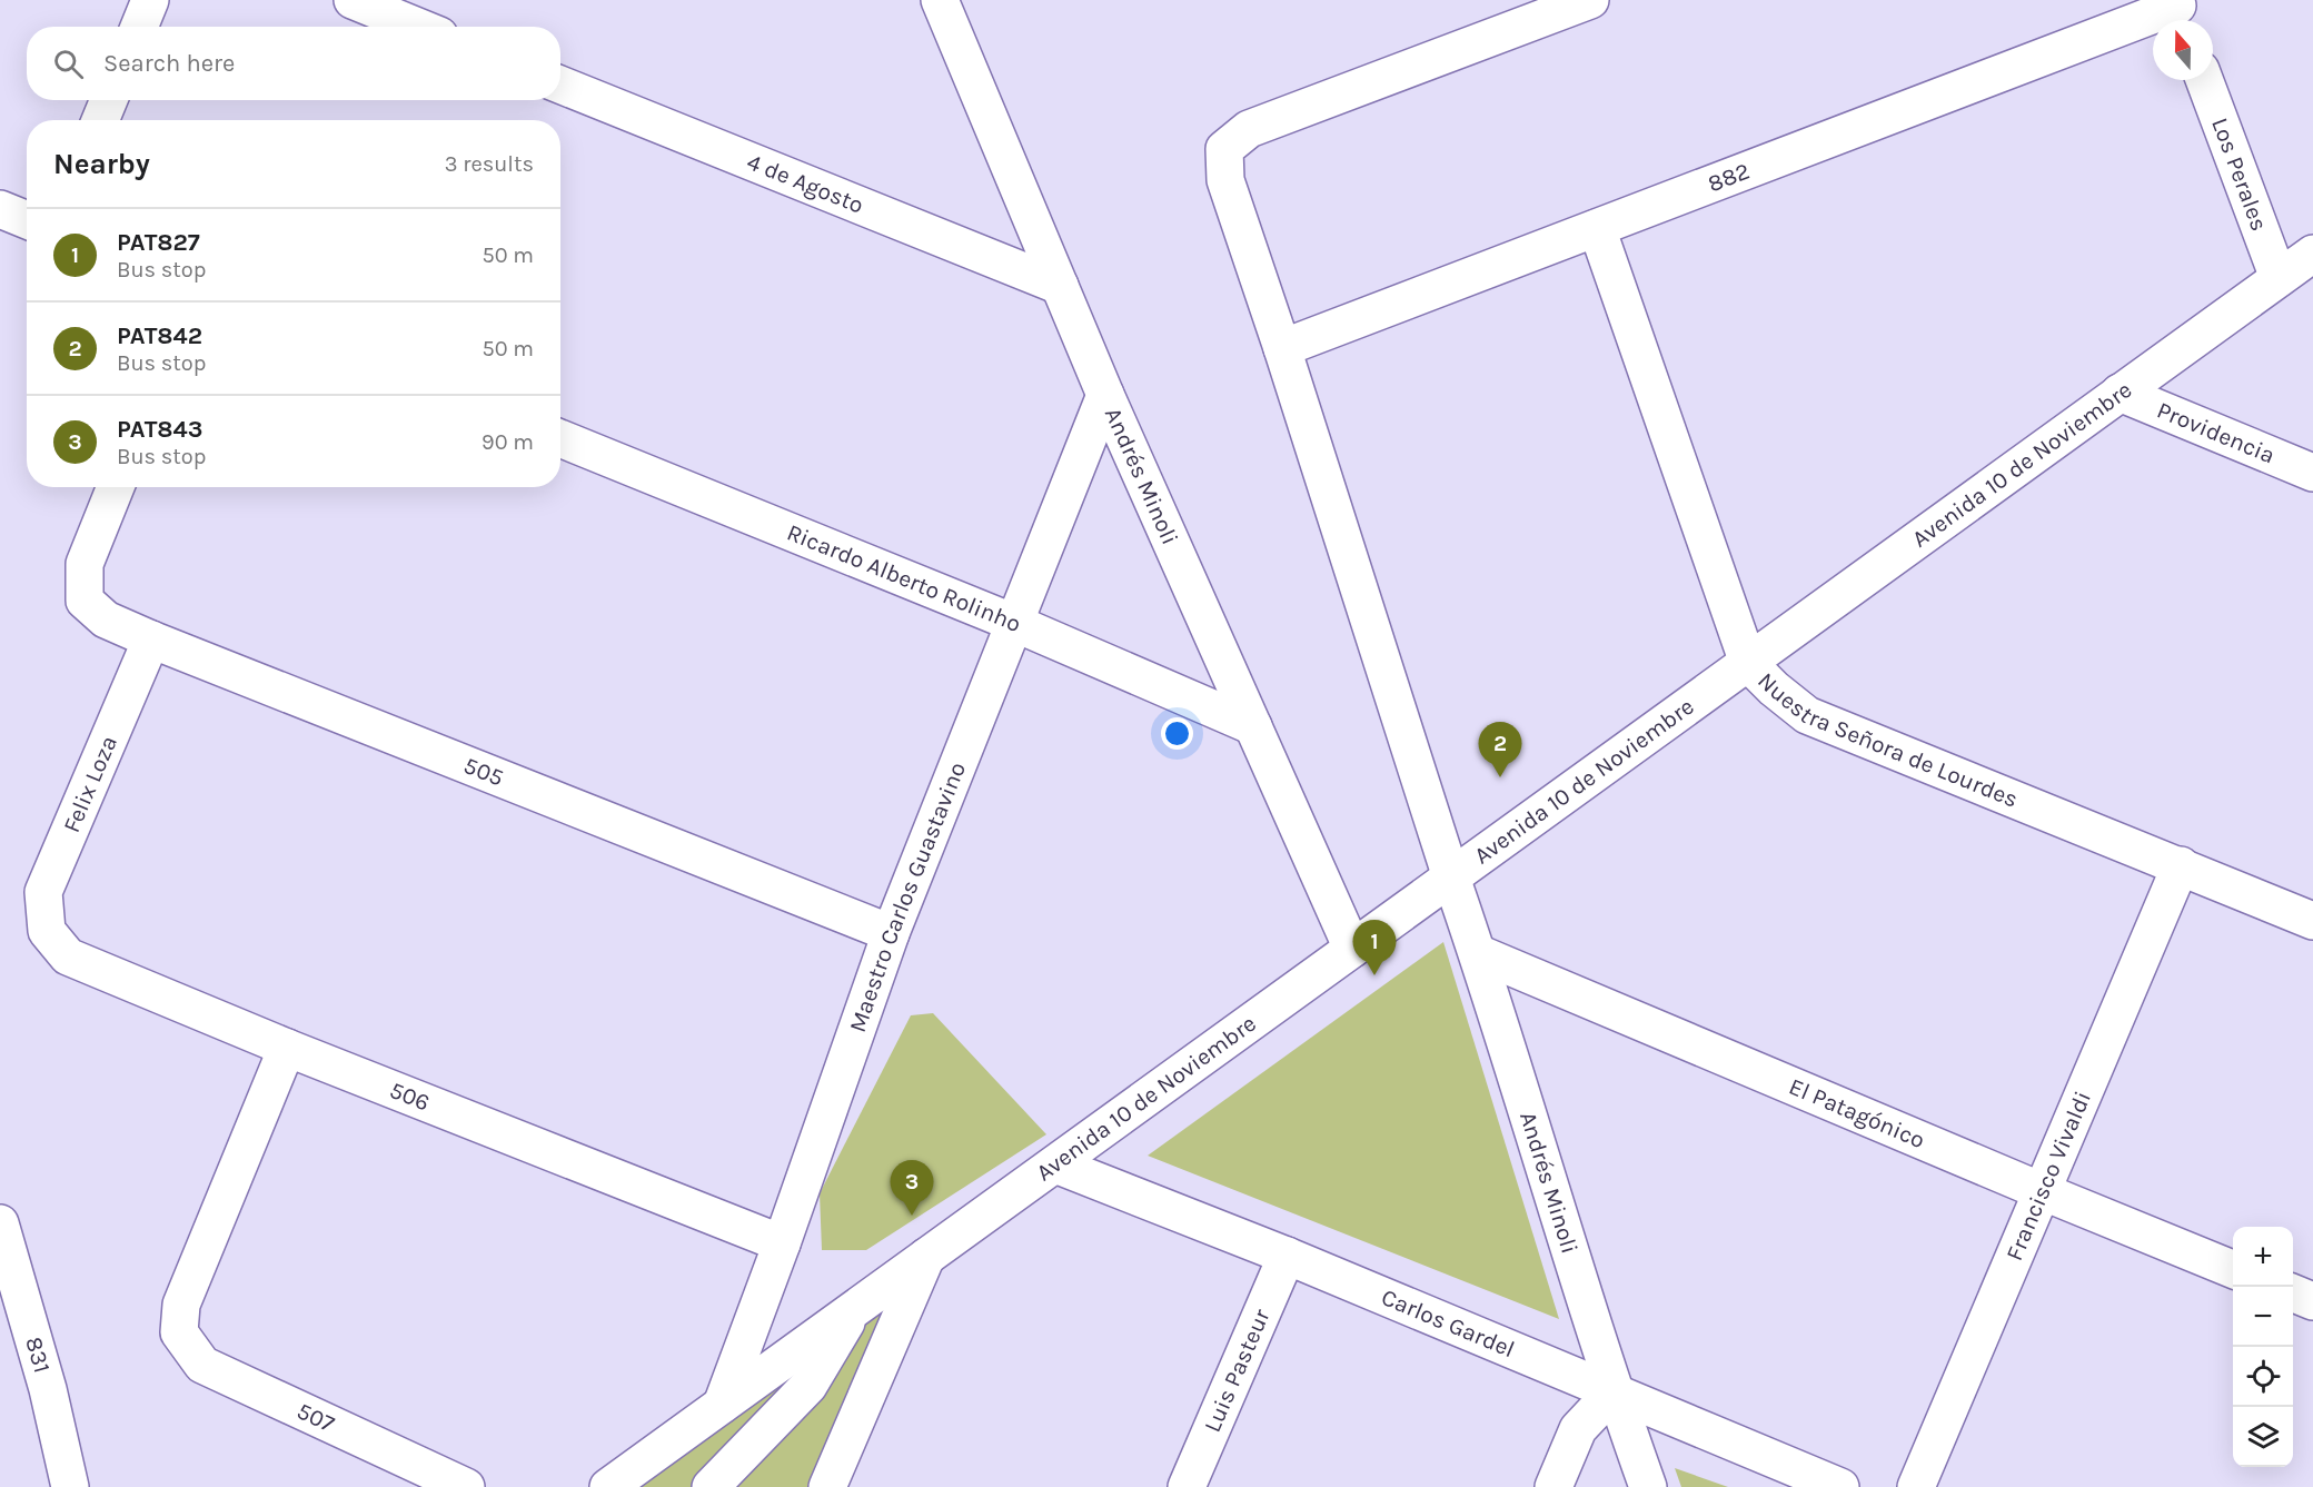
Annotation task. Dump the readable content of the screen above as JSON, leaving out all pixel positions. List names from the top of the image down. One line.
{"streets":{"street":["Los Perales","882","4 de Agosto","Providencia","Avenida 10 de Noviembre","Andrés Minoli","Ricardo Alberto Rolinho","Nuestra Señora de Lourdes","505","Felix Loza","Maestro Carlos Guastavino","506","El Patagónico","Francisco Vivaldi","Carlos Gardel","831","Luis Pasteur","507"]},"crossings":[["Los Perales","Avenida 10 de Noviembre"],["882","Andrés Minoli"],["882","Nuestra Señora de Lourdes"],["4 de Agosto","Andrés Minoli"],["Providencia","Avenida 10 de Noviembre"],["Avenida 10 de Noviembre","Andrés Minoli"],["Avenida 10 de Noviembre","Nuestra Señora de Lourdes"],["Avenida 10 de Noviembre","Maestro Carlos Guastavino"],["Avenida 10 de Noviembre","Carlos Gardel"],["Andrés Minoli","Ricardo Alberto Rolinho"],["Andrés Minoli","Maestro Carlos Guastavino"],["Andrés Minoli","El Patagónico"],["Andrés Minoli","Carlos Gardel"],["Ricardo Alberto Rolinho","Maestro Carlos Guastavino"],["Nuestra Señora de Lourdes","Francisco Vivaldi"],["505","Felix Loza"],["505","Maestro Carlos Guastavino"],["Felix Loza","506"],["Maestro Carlos Guastavino","506"],["506","507"],["El Patagónico","Francisco Vivaldi"],["Carlos Gardel","Luis Pasteur"]],"north":"top","page":{"search":"Search here","heading":["Nearby","3 results"],"list":[{"mark":"1","name":"PAT827","note":"Bus stop","value":"50 m"},{"mark":"2","name":"PAT842","note":"Bus stop","value":"50 m"},{"mark":"3","name":"PAT843","note":"Bus stop","value":"90 m"}],"pins":["2","1","3"],"map_buttons":["+","−"]}}
